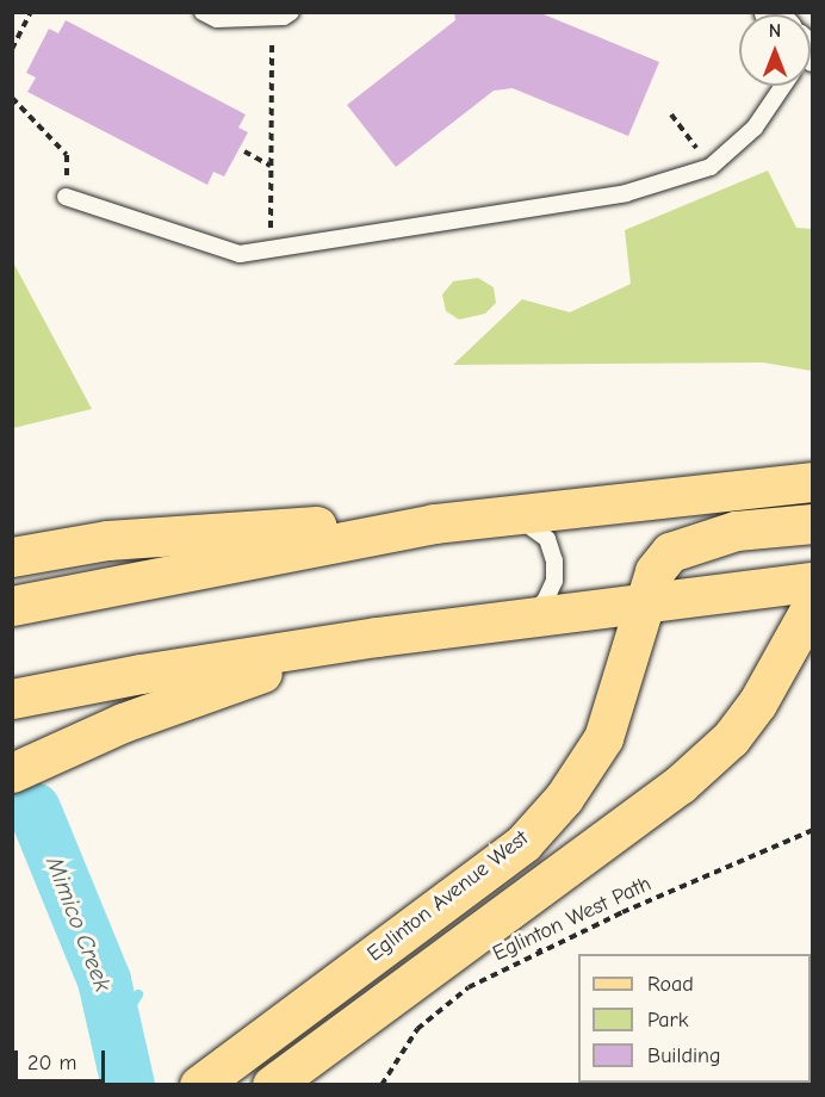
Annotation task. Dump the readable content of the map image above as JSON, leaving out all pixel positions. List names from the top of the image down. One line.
{"streets":{"main road":["Eglinton Avenue West"],"path":["Eglinton West Path"]},"water":["Mimico Creek"],"legend":["Road","Park","Building"],"scale_bar":"20 m","north":"top"}
